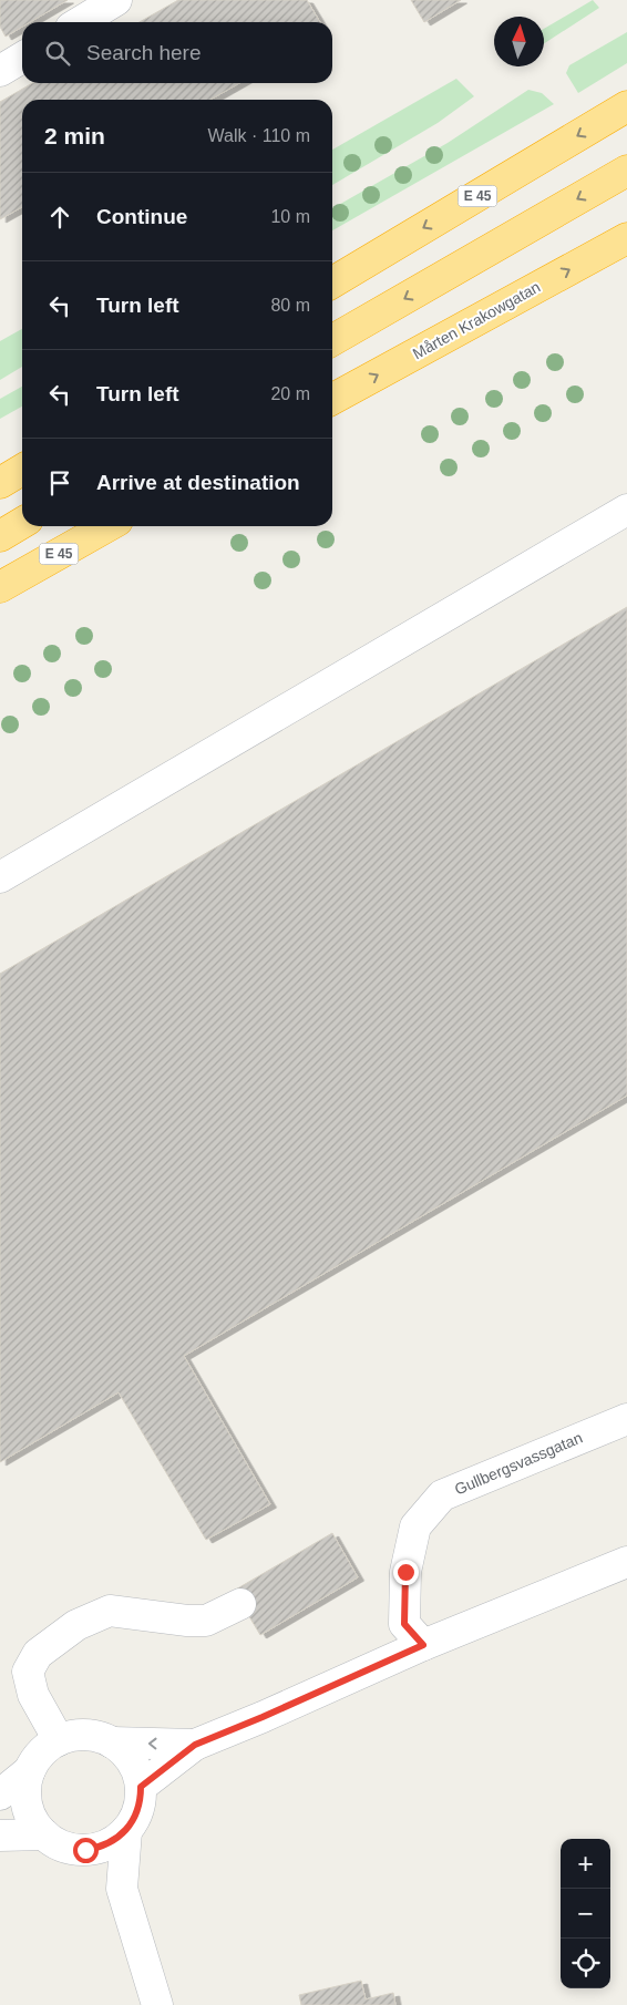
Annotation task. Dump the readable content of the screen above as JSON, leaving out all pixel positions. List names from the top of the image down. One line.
{"streets":{"highway":["E 45","Mårten Krakowgatan"],"street":["Gullbergsvassgatan"]},"north":"top","page":{"search":"Search here","heading":["2 min","Walk · 110 m"],"list":[["Continue","10 m"],["Turn left","80 m"],["Turn left","20 m"],"Arrive at destination"],"map_buttons":["+","−"]}}
